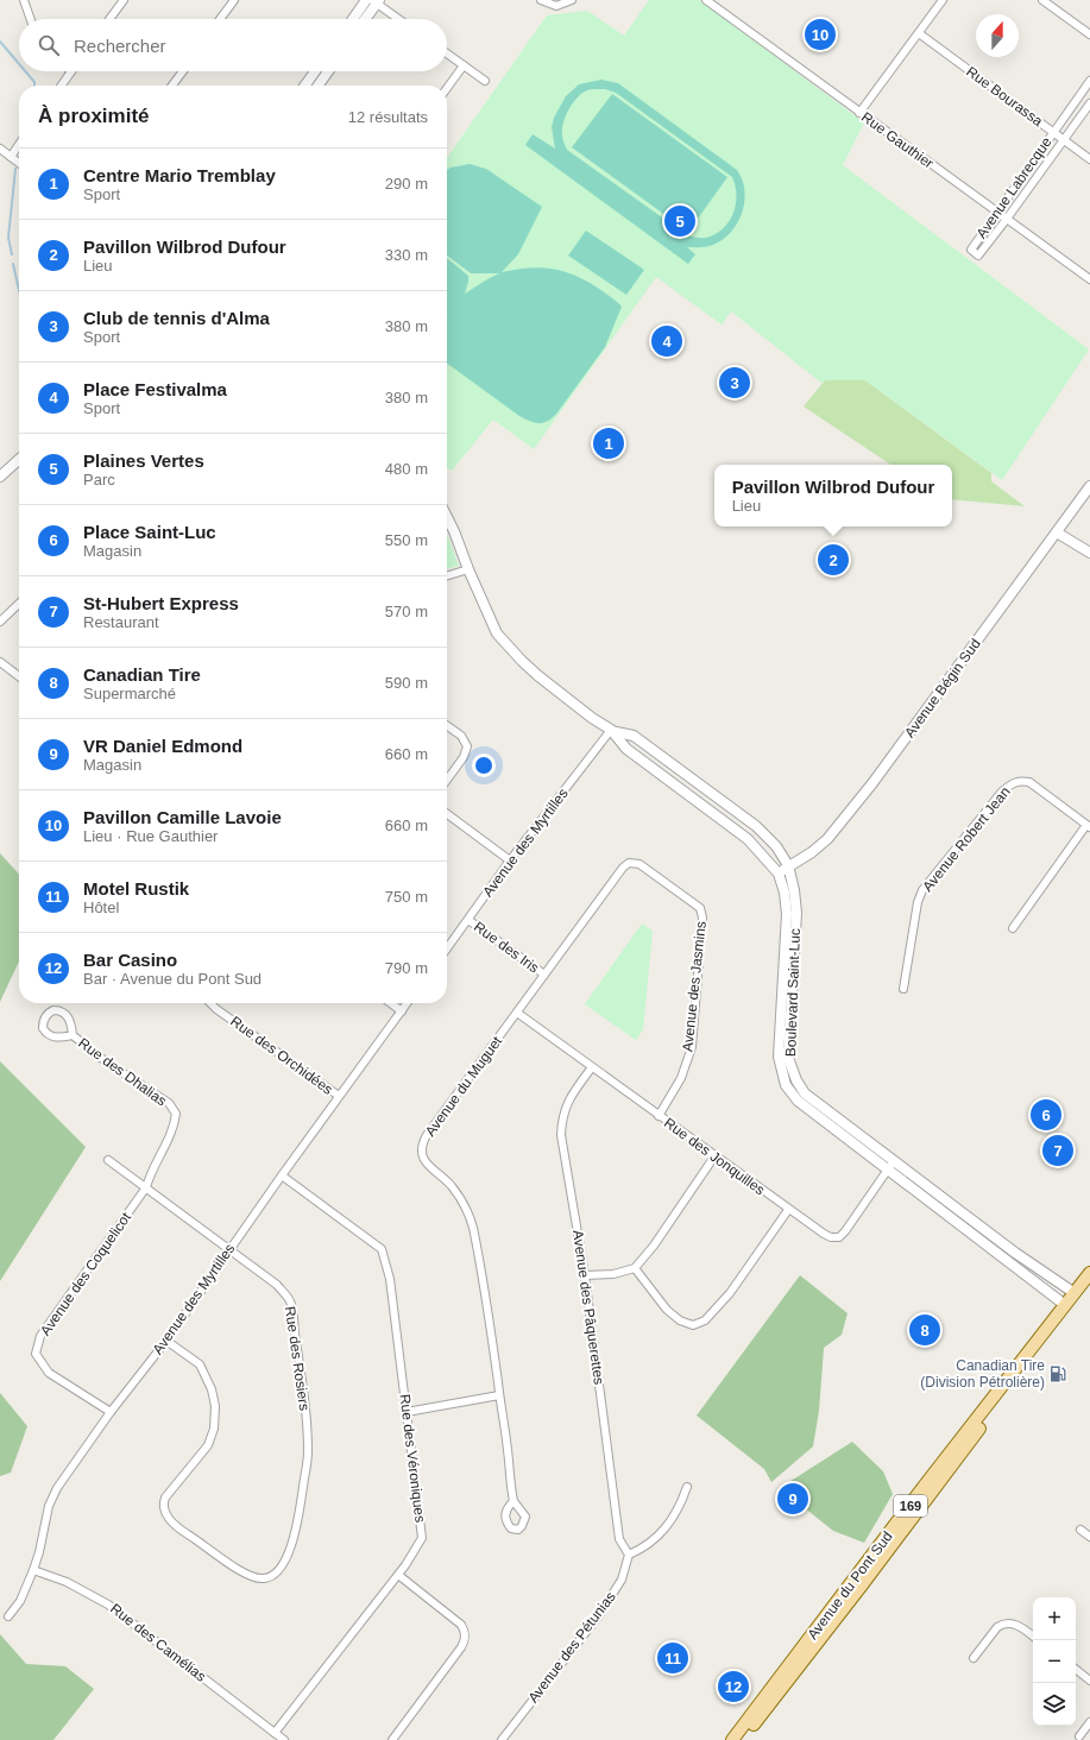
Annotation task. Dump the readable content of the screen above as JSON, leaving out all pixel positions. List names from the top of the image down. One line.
{"streets":{"main road":["169","Avenue du Pont Sud"],"street":["Rue Bourassa","Rue Gauthier","Avenue Labrecque","Avenue Bégin Sud","Avenue Robert Jean","Avenue des Myrtilles","Rue des Iris","Avenue des Jasmins","Boulevard Saint-Luc","Rue des Orchidées","Rue des Dhalias","Avenue du Muguet","Rue des Jonquilles","Avenue des Coquelicot","Avenue des Pâquerettes","Rue des Rosiers","Rue des Véroniques","Rue des Camélias","Avenue des Pétunias"]},"crossings":[["Rue Bourassa","Avenue Labrecque"],["Rue Gauthier","Avenue Labrecque"],["Avenue Bégin Sud","Boulevard Saint-Luc"],["Avenue des Myrtilles","Rue des Iris"],["Avenue des Myrtilles","Boulevard Saint-Luc"],["Avenue des Myrtilles","Rue des Orchidées"],["Avenue des Myrtilles","Avenue des Coquelicot"],["Avenue des Myrtilles","Rue des Rosiers"],["Avenue des Myrtilles","Rue des Véroniques"],["Avenue des Myrtilles","Rue des Camélias"],["Rue des Iris","Avenue du Muguet"],["Avenue des Jasmins","Avenue du Muguet"],["Avenue des Jasmins","Rue des Jonquilles"],["Boulevard Saint-Luc","Rue des Jonquilles"],["Boulevard Saint-Luc","Avenue du Pont Sud"],["Rue des Dhalias","Avenue des Coquelicot"],["Rue des Dhalias","Rue des Rosiers"],["Avenue du Muguet","Rue des Jonquilles"],["Rue des Jonquilles","Avenue des Pâquerettes"],["Avenue des Coquelicot","Rue des Rosiers"],["Avenue des Pâquerettes","Avenue des Pétunias"],["Rue des Véroniques","Rue des Camélias"]],"places":{"fuel station":["Canadian Tire (Division Pétrolière)"]},"north":"top","page":{"pins":["10","5","4","3","1","2","6","7","8","9","11","12"],"search":"Rechercher","heading":["À proximité","12 résultats"],"list":[{"mark":"1","name":"Centre Mario Tremblay","note":"Sport","value":"290 m"},{"mark":"2","name":"Pavillon Wilbrod Dufour","note":"Lieu","value":"330 m"},{"mark":"3","name":"Club de tennis d'Alma","note":"Sport","value":"380 m"},{"mark":"4","name":"Place Festivalma","note":"Sport","value":"380 m"},{"mark":"5","name":"Plaines Vertes","note":"Parc","value":"480 m"},{"mark":"6","name":"Place Saint-Luc","note":"Magasin","value":"550 m"},{"mark":"7","name":"St-Hubert Express","note":"Restaurant","value":"570 m"},{"mark":"8","name":"Canadian Tire","note":"Supermarché","value":"590 m"},{"mark":"9","name":"VR Daniel Edmond","note":"Magasin","value":"660 m"},{"mark":"10","name":"Pavillon Camille Lavoie","note":"Lieu · Rue Gauthier","value":"660 m"},{"mark":"11","name":"Motel Rustik","note":"Hôtel","value":"750 m"},{"mark":"12","name":"Bar Casino","note":"Bar · Avenue du Pont Sud","value":"790 m"}],"popup":["Pavillon Wilbrod Dufour","Lieu"],"map_buttons":["+","−"]}}
